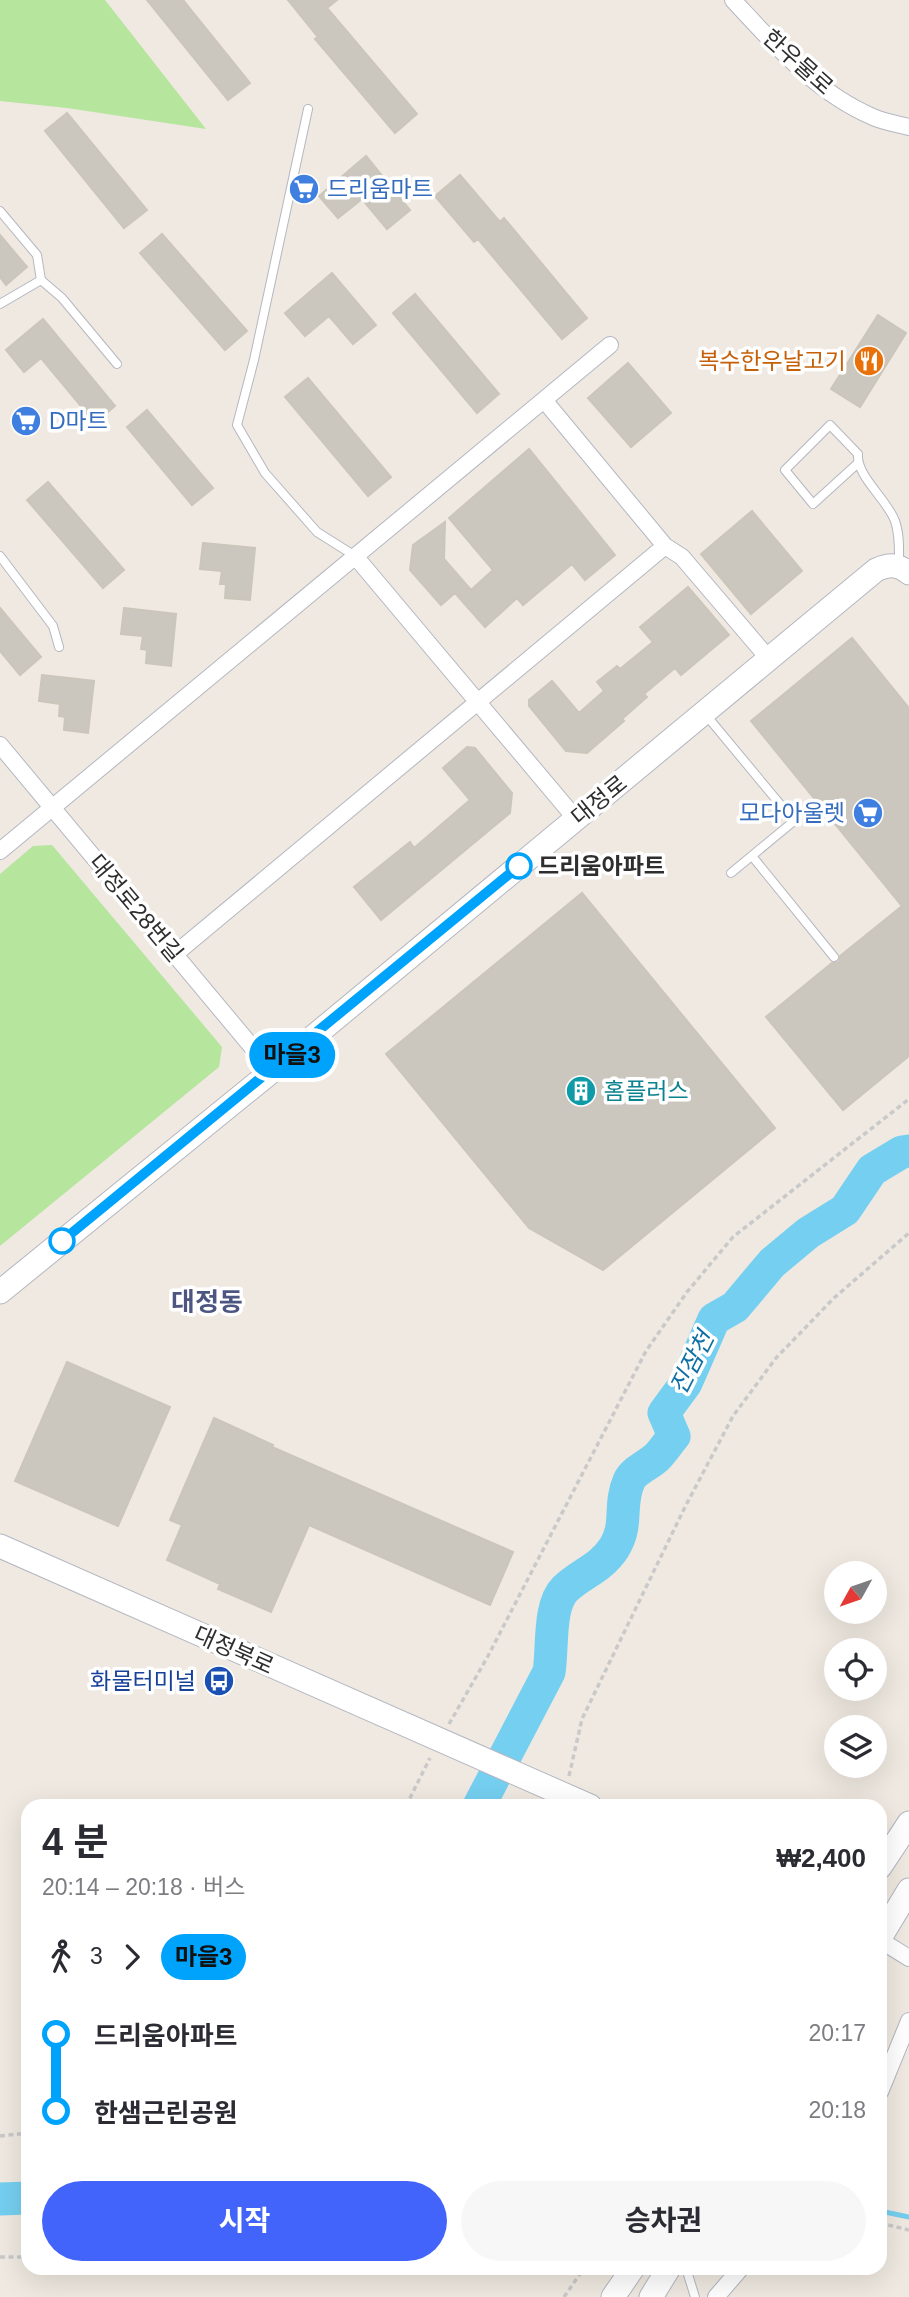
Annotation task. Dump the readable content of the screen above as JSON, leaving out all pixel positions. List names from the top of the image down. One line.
{"streets":{"street":["한우물로","대정로","대정로28번길","대정북로"]},"crossings":[["대정로","대정로28번길"]],"districts":["대정동"],"water":["진잠천"],"places":{"supermarket":["드리움마트","D마트","모다아울렛"],"restaurant":["복수한우날고기"],"other":["드리움아파트"],"building":["홈플러스"],"bus stop":["화물터미널"]},"lines":["bus line 마을3"],"north":"bottom left","page":{"on_map":"마을3","heading":["4 분","20:14 – 20:18 · 버스","₩2,400"],"legs":["3","마을3"],"list":[{"name":"드리움아파트","value":"20:17"},{"name":"한샘근린공원","value":"20:18"}],"buttons":["시작","승차권"]}}
